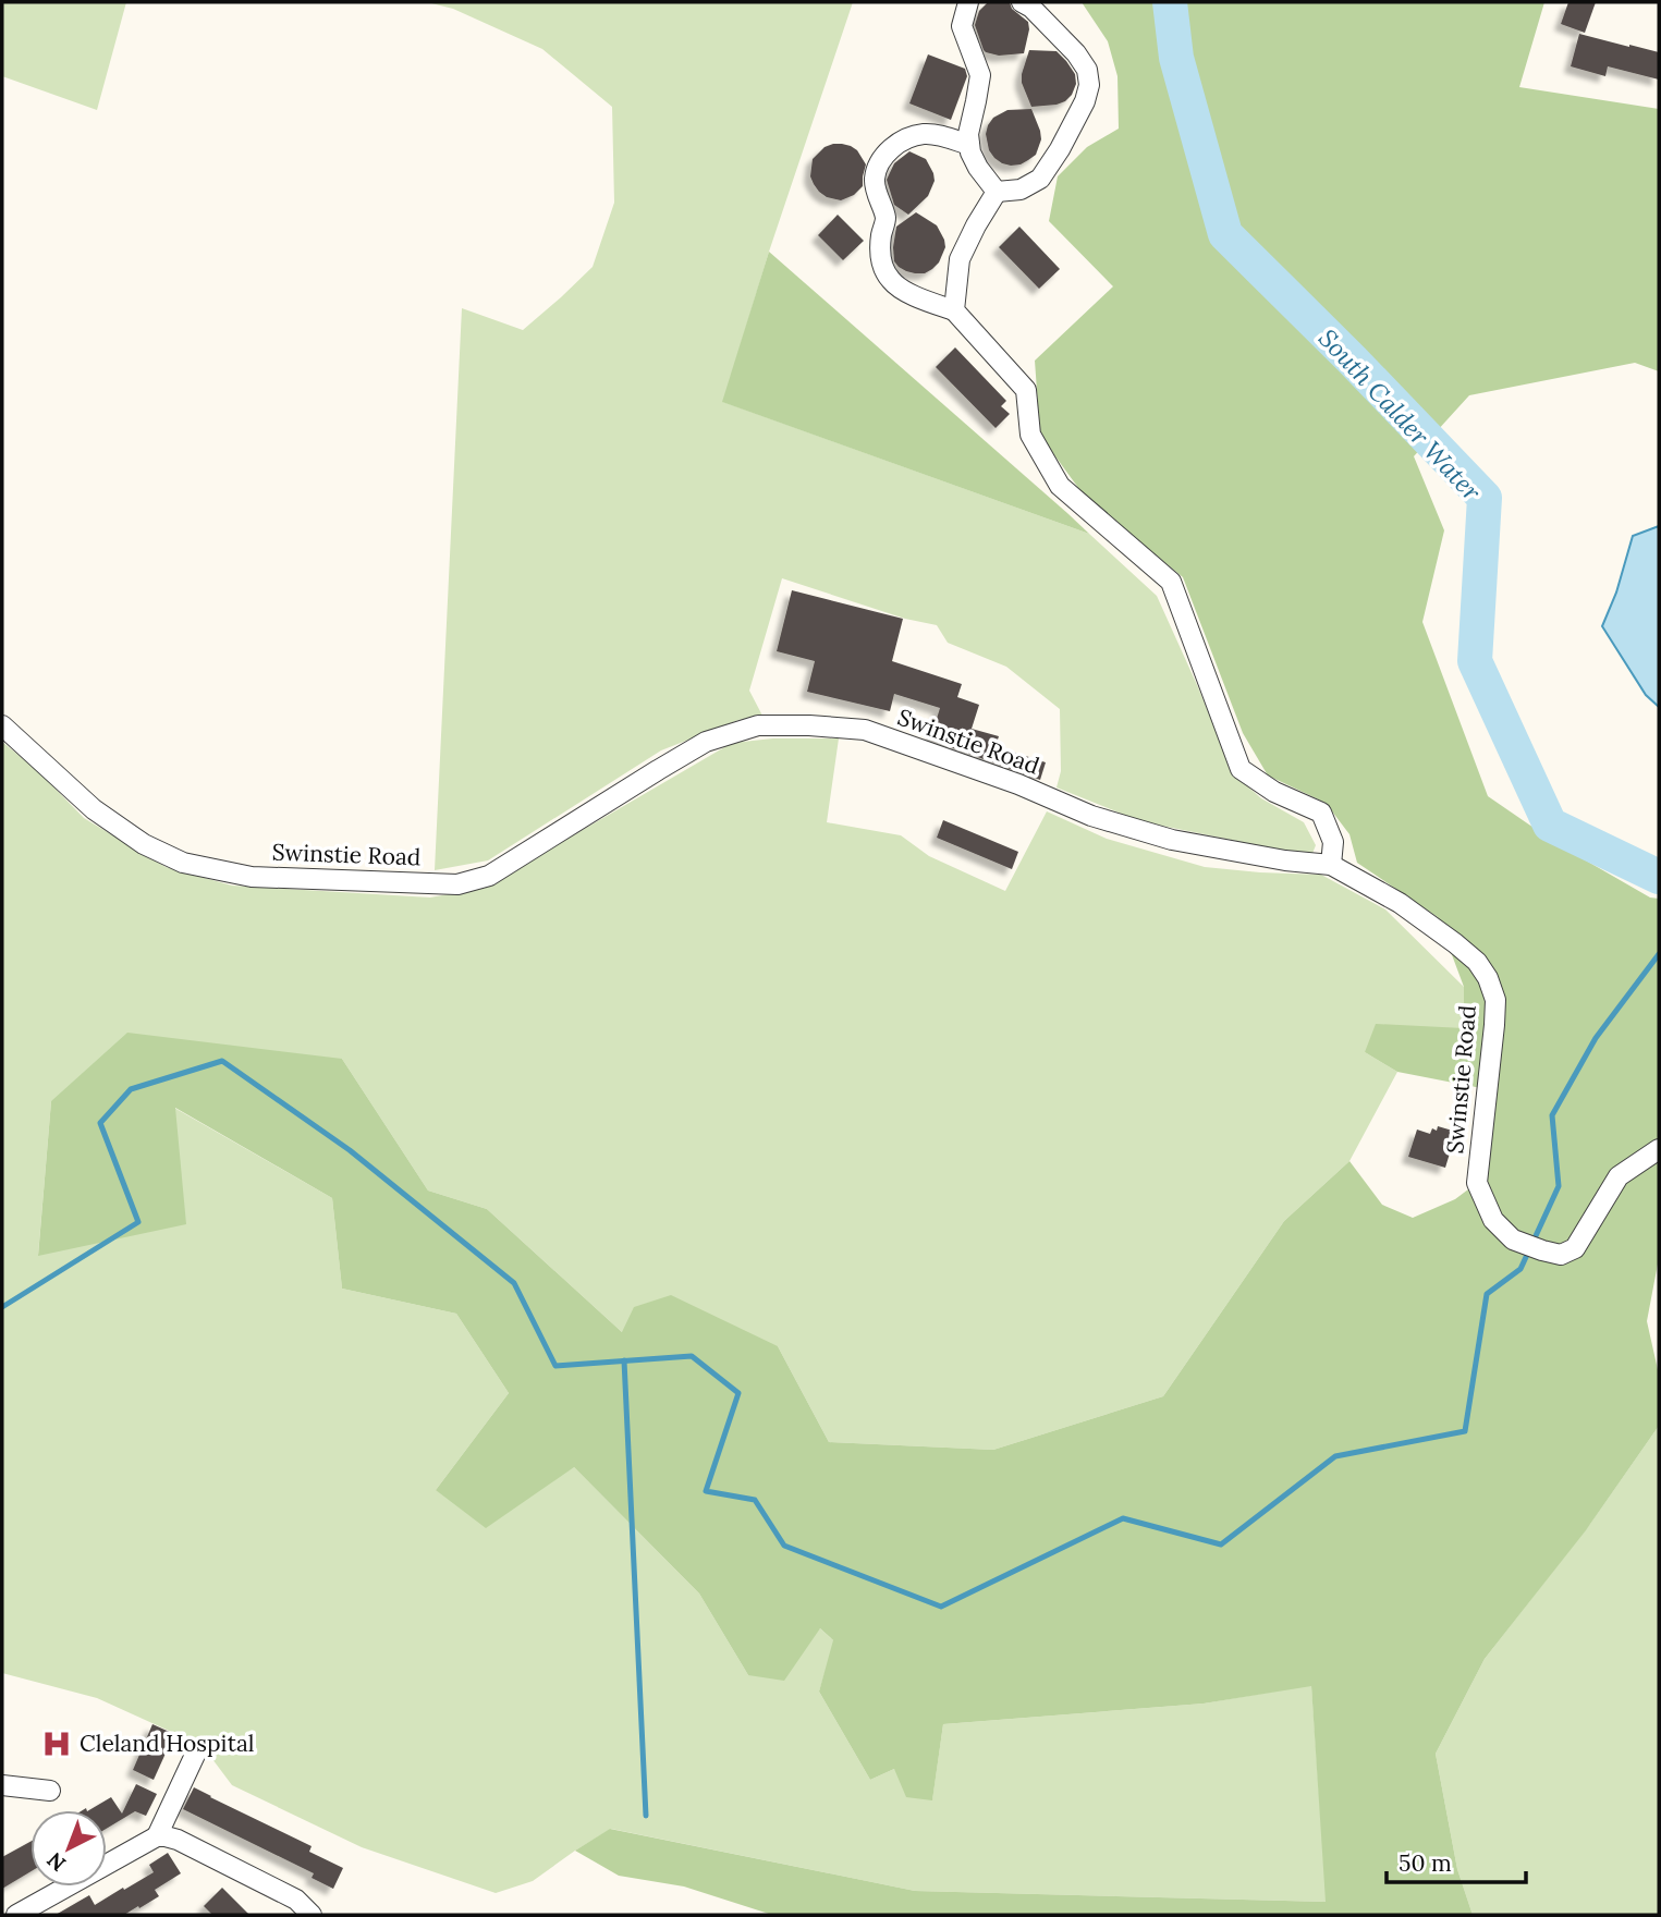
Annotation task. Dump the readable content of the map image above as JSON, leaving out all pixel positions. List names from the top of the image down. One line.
{"streets":{"street":["Swinstie Road"]},"water":["South Calder Water"],"places":{"hospital":["Cleland Hospital"]},"scale_bar":"50 m","north":"bottom left"}
